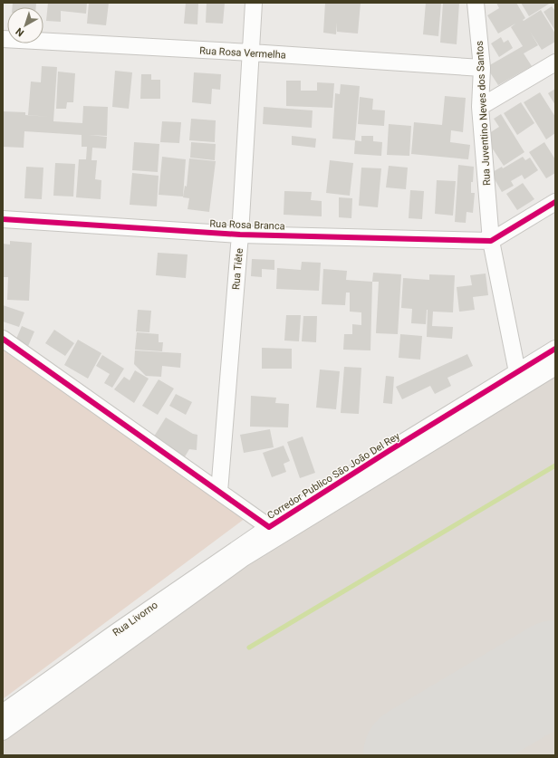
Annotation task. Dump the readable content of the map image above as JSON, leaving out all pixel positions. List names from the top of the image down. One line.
{"streets":{"street":["Rua Rosa Vermelha","Rua Juventino Neves dos Santos","Rua Rosa Branca","Rua Tiête","Corredor Publico São João Del Rey","Rua Livorno"]},"crossings":[["Rua Rosa Vermelha","Rua Juventino Neves dos Santos"],["Rua Rosa Vermelha","Rua Tiête"],["Rua Juventino Neves dos Santos","Rua Rosa Branca"],["Rua Juventino Neves dos Santos","Corredor Publico São João Del Rey"],["Rua Rosa Branca","Rua Tiête"],["Rua Tiête","Corredor Publico São João Del Rey"],["Corredor Publico São João Del Rey","Rua Livorno"]],"north":"bottom left"}
